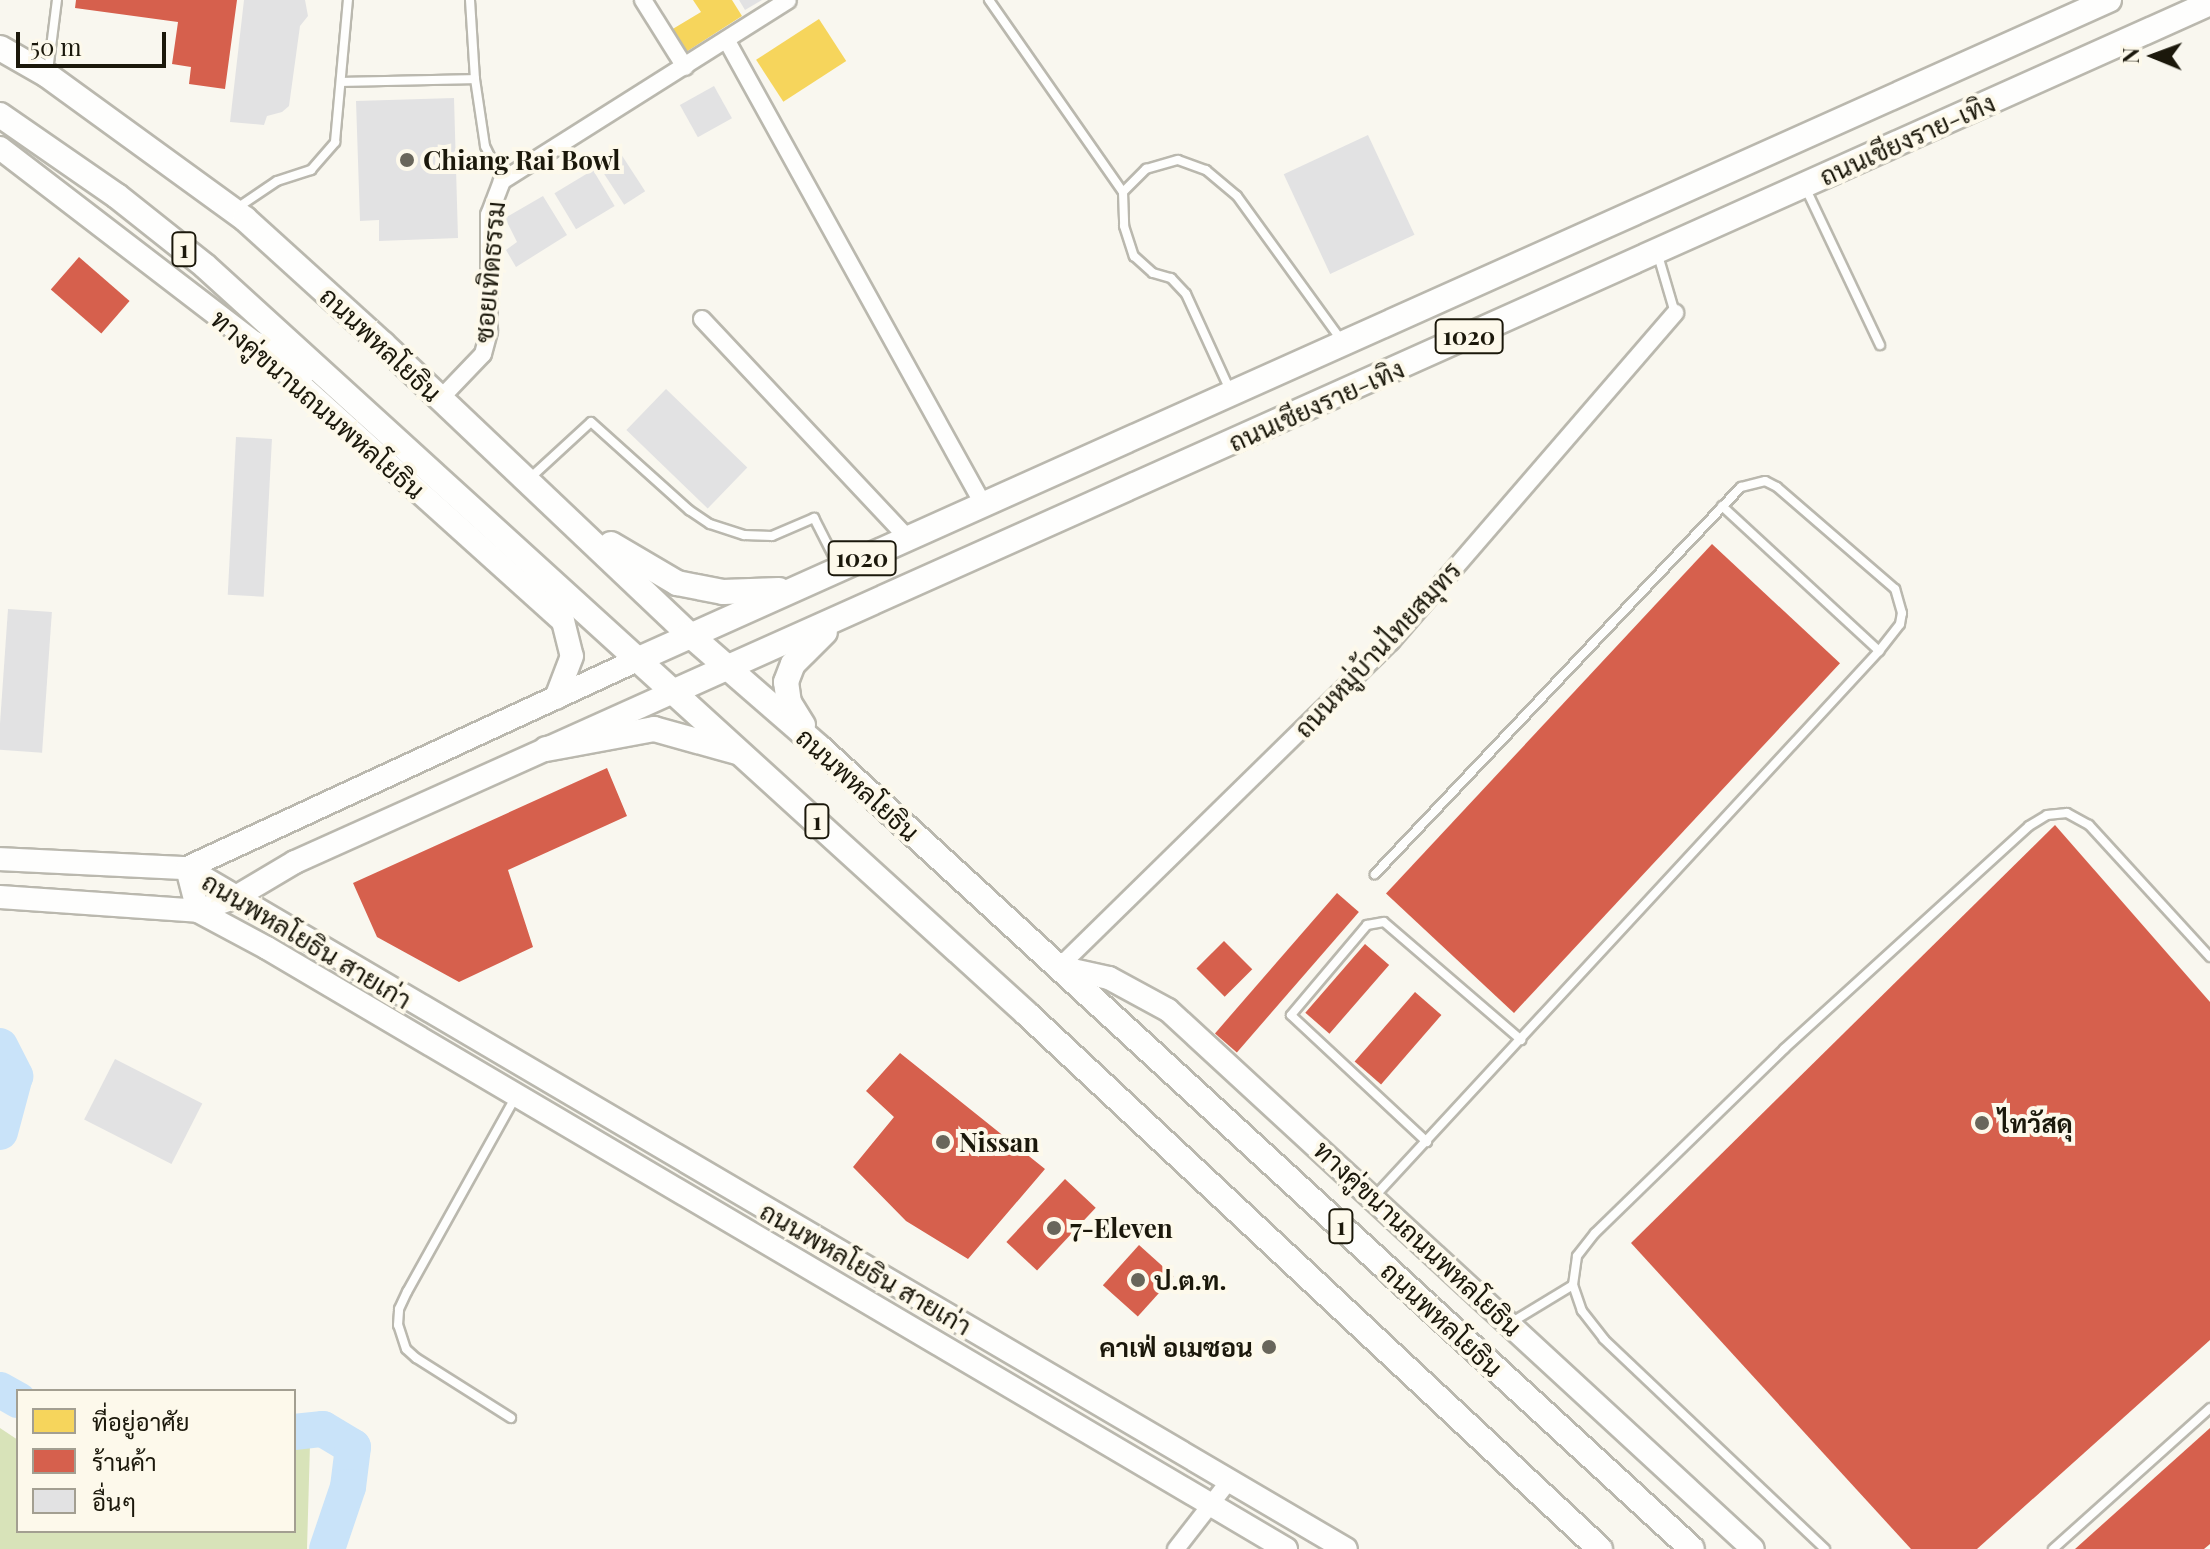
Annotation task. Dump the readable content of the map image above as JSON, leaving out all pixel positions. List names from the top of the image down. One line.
{"streets":{"main road":["ถนนเชียงราย-เทิง","1","1020","ถนนพหลโยธิน","ทางคู่ขนานถนนพหลโยธิน","ถนนพหลโยธิน สายเก่า"],"street":["ซอยเทิดธรรม","ถนนหมู่บ้านไทยสมุทร"]},"crossings":[["ถนนเชียงราย-เทิง","1020"],["ถนนเชียงราย-เทิง","ถนนพหลโยธิน"],["1","1020"],["ซอยเทิดธรรม","ถนนพหลโยธิน"],["1020","ถนนพหลโยธิน"],["ถนนพหลโยธิน","ทางคู่ขนานถนนพหลโยธิน"],["ถนนพหลโยธิน","ถนนหมู่บ้านไทยสมุทร"],["ทางคู่ขนานถนนพหลโยธิน","ถนนหมู่บ้านไทยสมุทร"]],"places":["Chiang Rai Bowl","ไทวัสดุ","Nissan","7-Eleven","ป.ต.ท.","คาเฟ่ อเมซอน"],"legend":["ที่อยู่อาศัย","ร้านค้า","อื่นๆ"],"scale_bar":"50 m","north":"left"}
